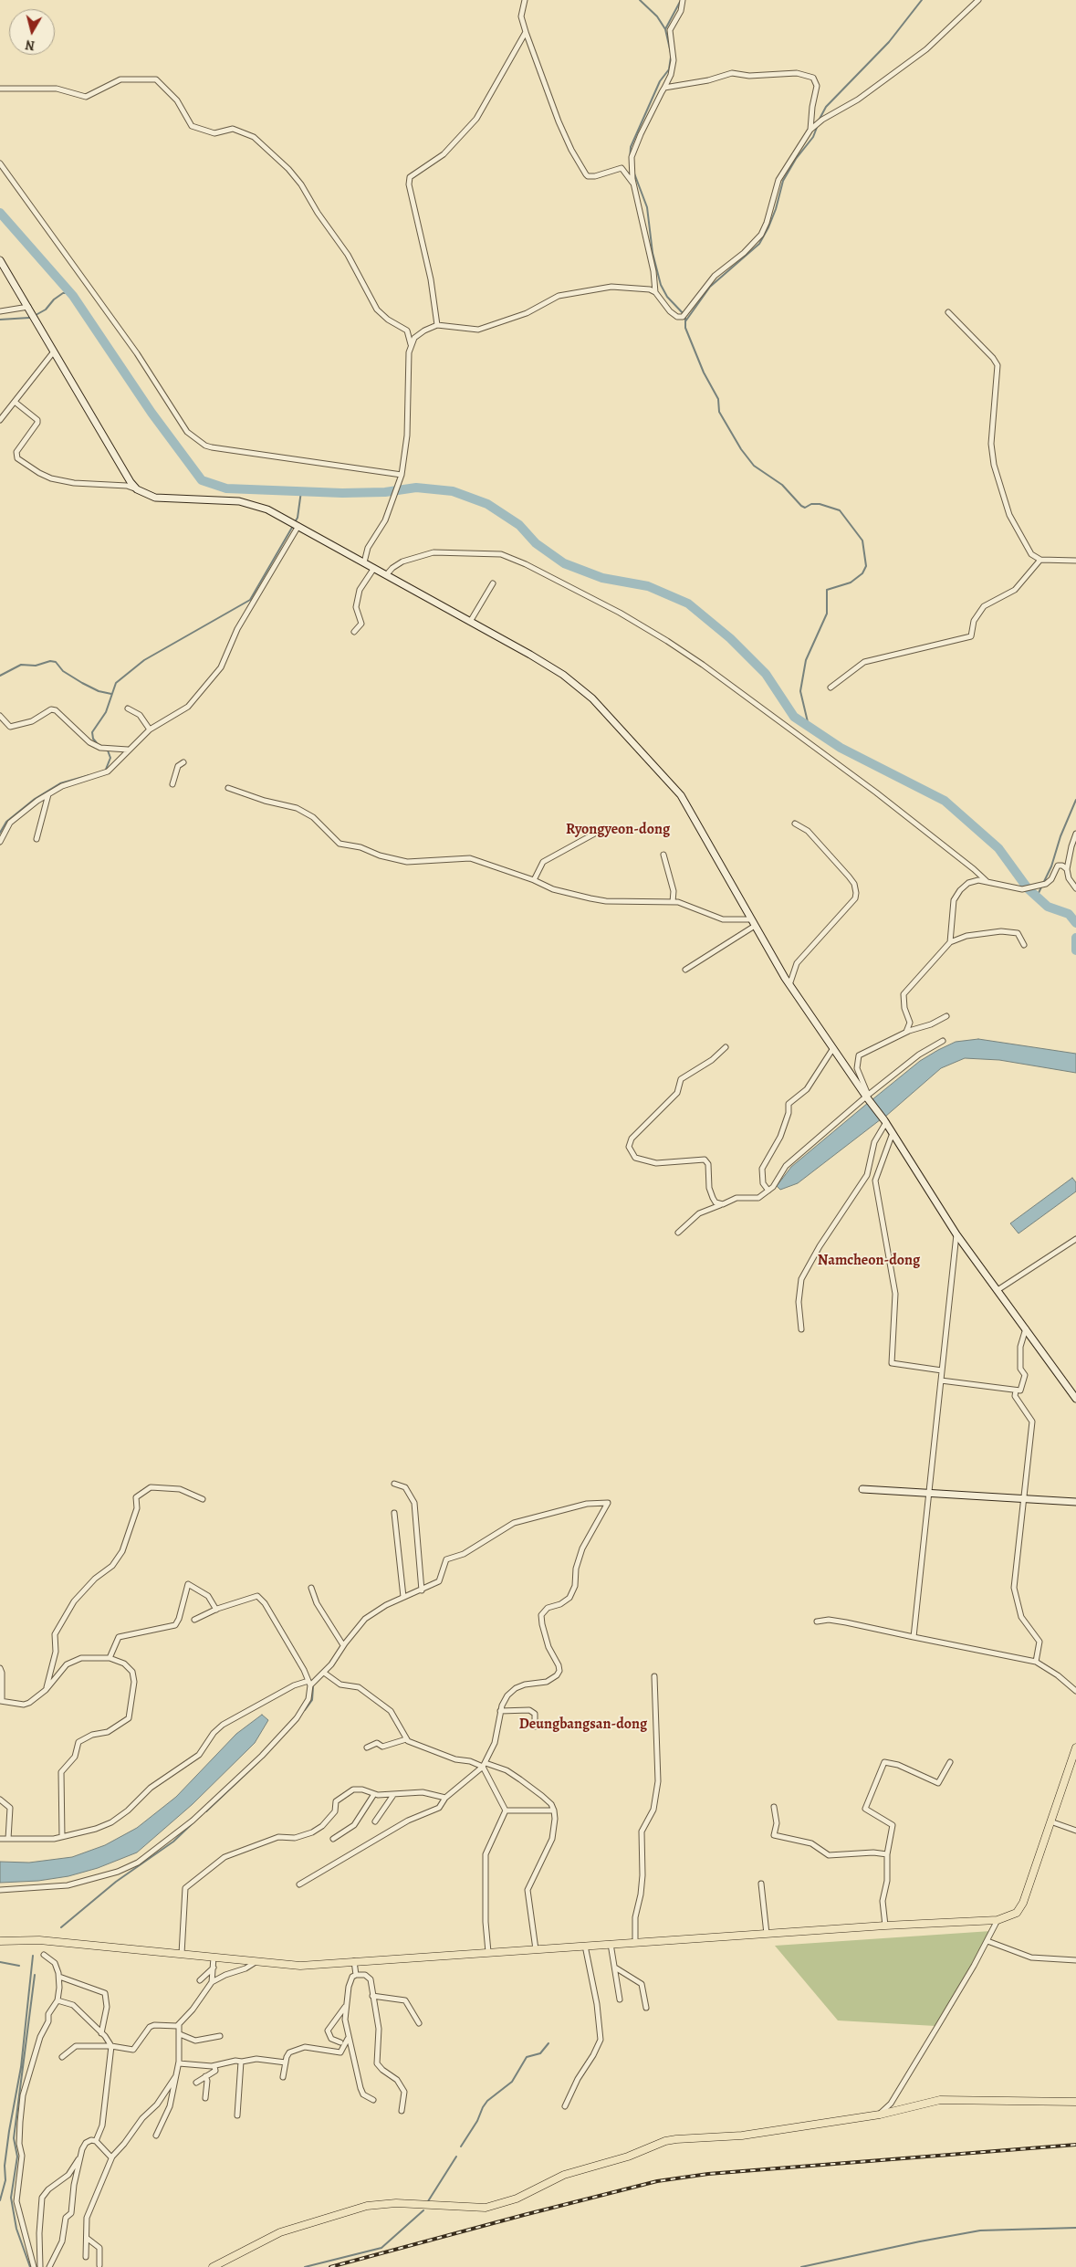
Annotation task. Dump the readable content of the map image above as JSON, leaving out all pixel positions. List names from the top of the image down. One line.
{"districts":["Ryongyeon-dong","Namcheon-dong","Deungbangsan-dong"],"north":"bottom"}
